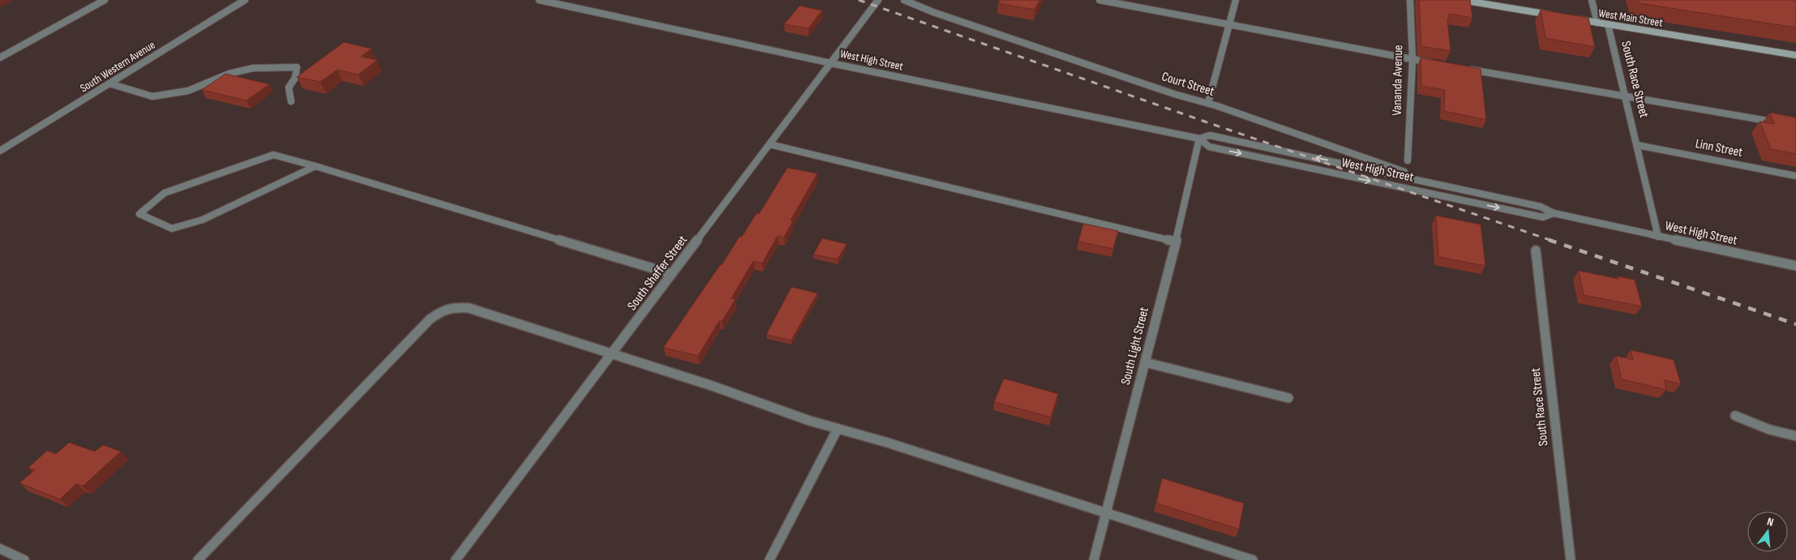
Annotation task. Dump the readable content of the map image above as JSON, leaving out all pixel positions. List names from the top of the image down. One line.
{"streets":{"street":["West Main Street","West High Street","South Western Avenue","South Race Street","Vananda Avenue","Court Street","Linn Street","South Shaffer Street","South Light Street"]},"crossings":[["West Main Street","South Race Street"],["West High Street","South Race Street"],["West High Street","Court Street"],["West High Street","South Shaffer Street"],["West High Street","South Light Street"],["South Race Street","Linn Street"]],"north":"top"}
